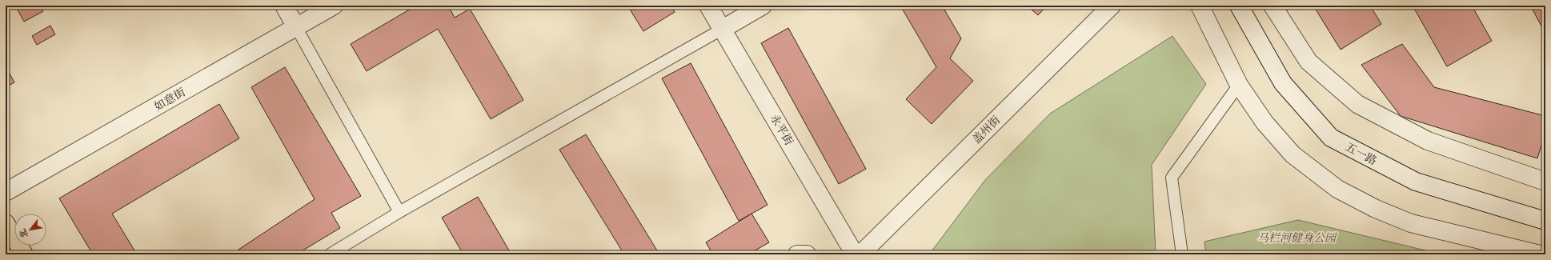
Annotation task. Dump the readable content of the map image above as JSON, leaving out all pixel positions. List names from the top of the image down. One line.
{"streets":{"street":["如意街","永平街","盖州街","五一路"]},"parks":["马栏河健身公园"],"north":"bottom left"}
